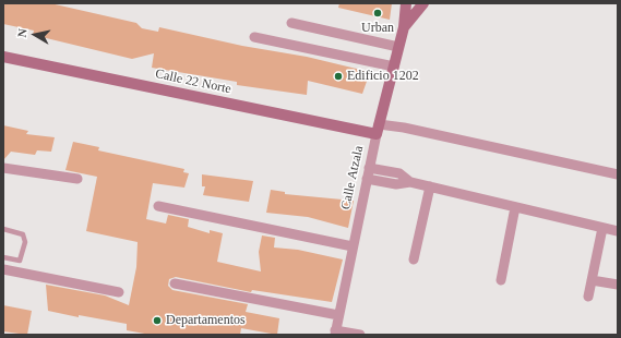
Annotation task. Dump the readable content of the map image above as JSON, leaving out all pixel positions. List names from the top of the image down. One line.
{"streets":{"street":["Calle 22 Norte","Calle Atzala"]},"crossings":[["Calle 22 Norte","Calle Atzala"]],"places":["Urban","Edificio 1202","Departamentos"],"north":"left"}
